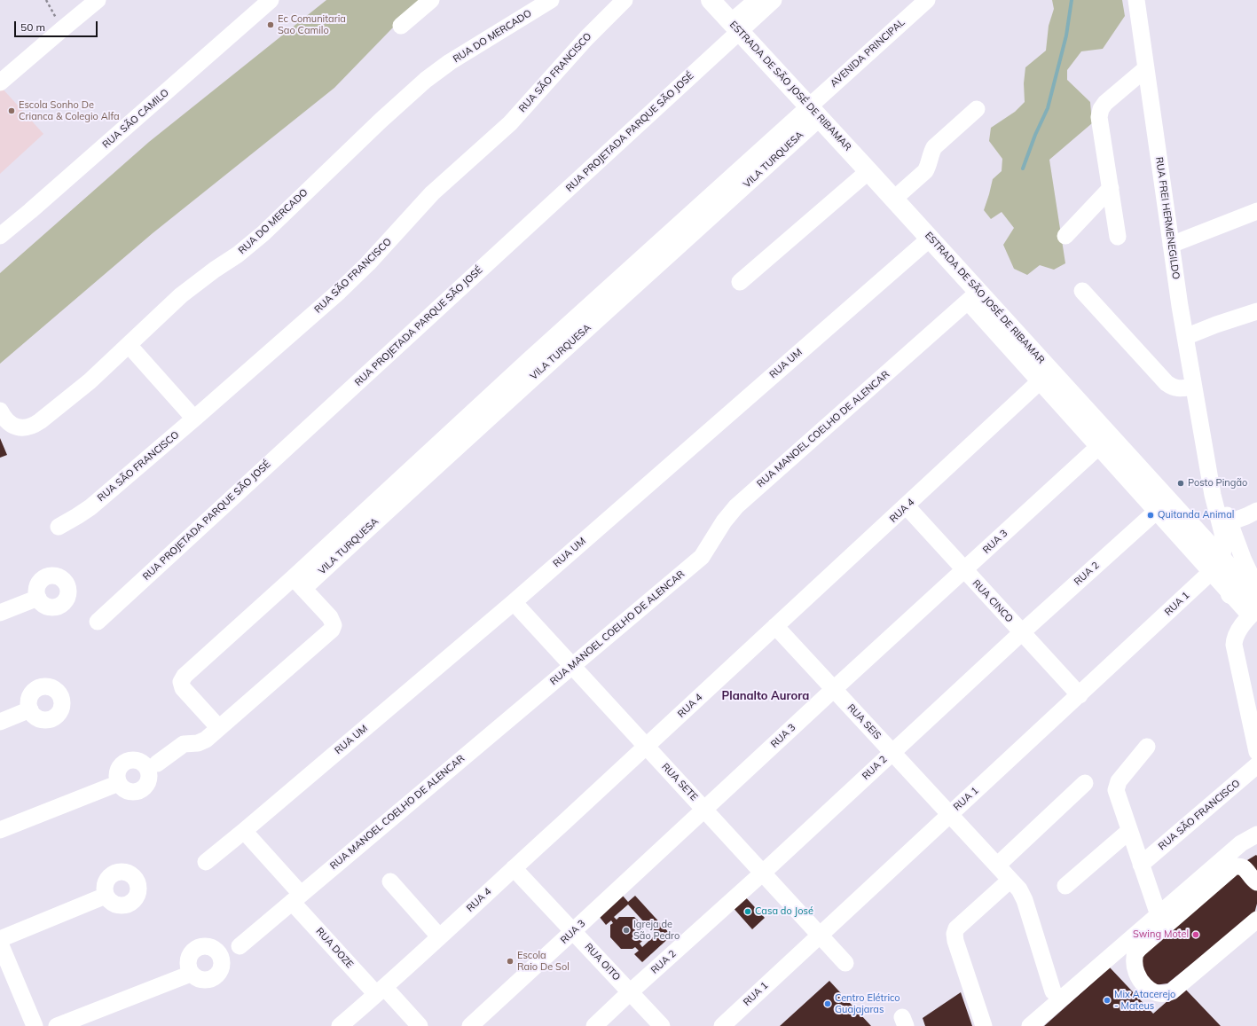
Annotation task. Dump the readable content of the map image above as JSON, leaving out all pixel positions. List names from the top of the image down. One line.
{"streets":{"main road":["ESTRADA DE SÃO JOSÉ DE RIBAMAR"],"street":["RUA DO MERCADO","AVENIDA PRINCIPAL","RUA SÃO FRANCISCO","RUA SÃO CAMILO","RUA PROJETADA PARQUE SÃO JOSÉ","VILA TURQUESA","RUA FREI HERMENEGILDO","RUA UM","RUA MANOEL COELHO DE ALENCAR","RUA 4","RUA 3","RUA 2","RUA CINCO","RUA 1","RUA SEIS","RUA SETE","RUA DOZE","RUA OITO"]},"crossings":[["AVENIDA PRINCIPAL","ESTRADA DE SÃO JOSÉ DE RIBAMAR"],["AVENIDA PRINCIPAL","VILA TURQUESA"],["ESTRADA DE SÃO JOSÉ DE RIBAMAR","RUA PROJETADA PARQUE SÃO JOSÉ"],["ESTRADA DE SÃO JOSÉ DE RIBAMAR","VILA TURQUESA"],["ESTRADA DE SÃO JOSÉ DE RIBAMAR","RUA FREI HERMENEGILDO"],["ESTRADA DE SÃO JOSÉ DE RIBAMAR","RUA UM"],["ESTRADA DE SÃO JOSÉ DE RIBAMAR","RUA MANOEL COELHO DE ALENCAR"],["ESTRADA DE SÃO JOSÉ DE RIBAMAR","RUA 4"],["ESTRADA DE SÃO JOSÉ DE RIBAMAR","RUA 3"],["ESTRADA DE SÃO JOSÉ DE RIBAMAR","RUA 2"],["ESTRADA DE SÃO JOSÉ DE RIBAMAR","RUA 1"],["RUA FREI HERMENEGILDO","RUA 1"],["RUA UM","RUA SETE"],["RUA UM","RUA DOZE"],["RUA MANOEL COELHO DE ALENCAR","RUA SETE"],["RUA MANOEL COELHO DE ALENCAR","RUA DOZE"],["RUA 4","RUA CINCO"],["RUA 4","RUA SEIS"],["RUA 4","RUA SETE"],["RUA 4","RUA DOZE"],["RUA 4","RUA OITO"],["RUA 3","RUA CINCO"],["RUA 3","RUA SEIS"],["RUA 3","RUA SETE"],["RUA 3","RUA OITO"],["RUA 2","RUA CINCO"],["RUA 2","RUA SEIS"],["RUA 2","RUA SETE"],["RUA 2","RUA OITO"],["RUA CINCO","RUA 1"],["RUA 1","RUA SEIS"],["RUA 1","RUA SETE"]],"districts":["Planalto Aurora"],"places":["Ec Comunitaria Sao Camilo","Escola Sonho De Crianca & Colegio Alfa","Posto Pingão","Quitanda Animal","Casa do José","Igreja de São Pedro","Swing Motel","Escola Raio De Sol","Mix Atacerejo - Mateus","Centro Elétrico Guajajaras"],"scale_bar":"50 m"}
